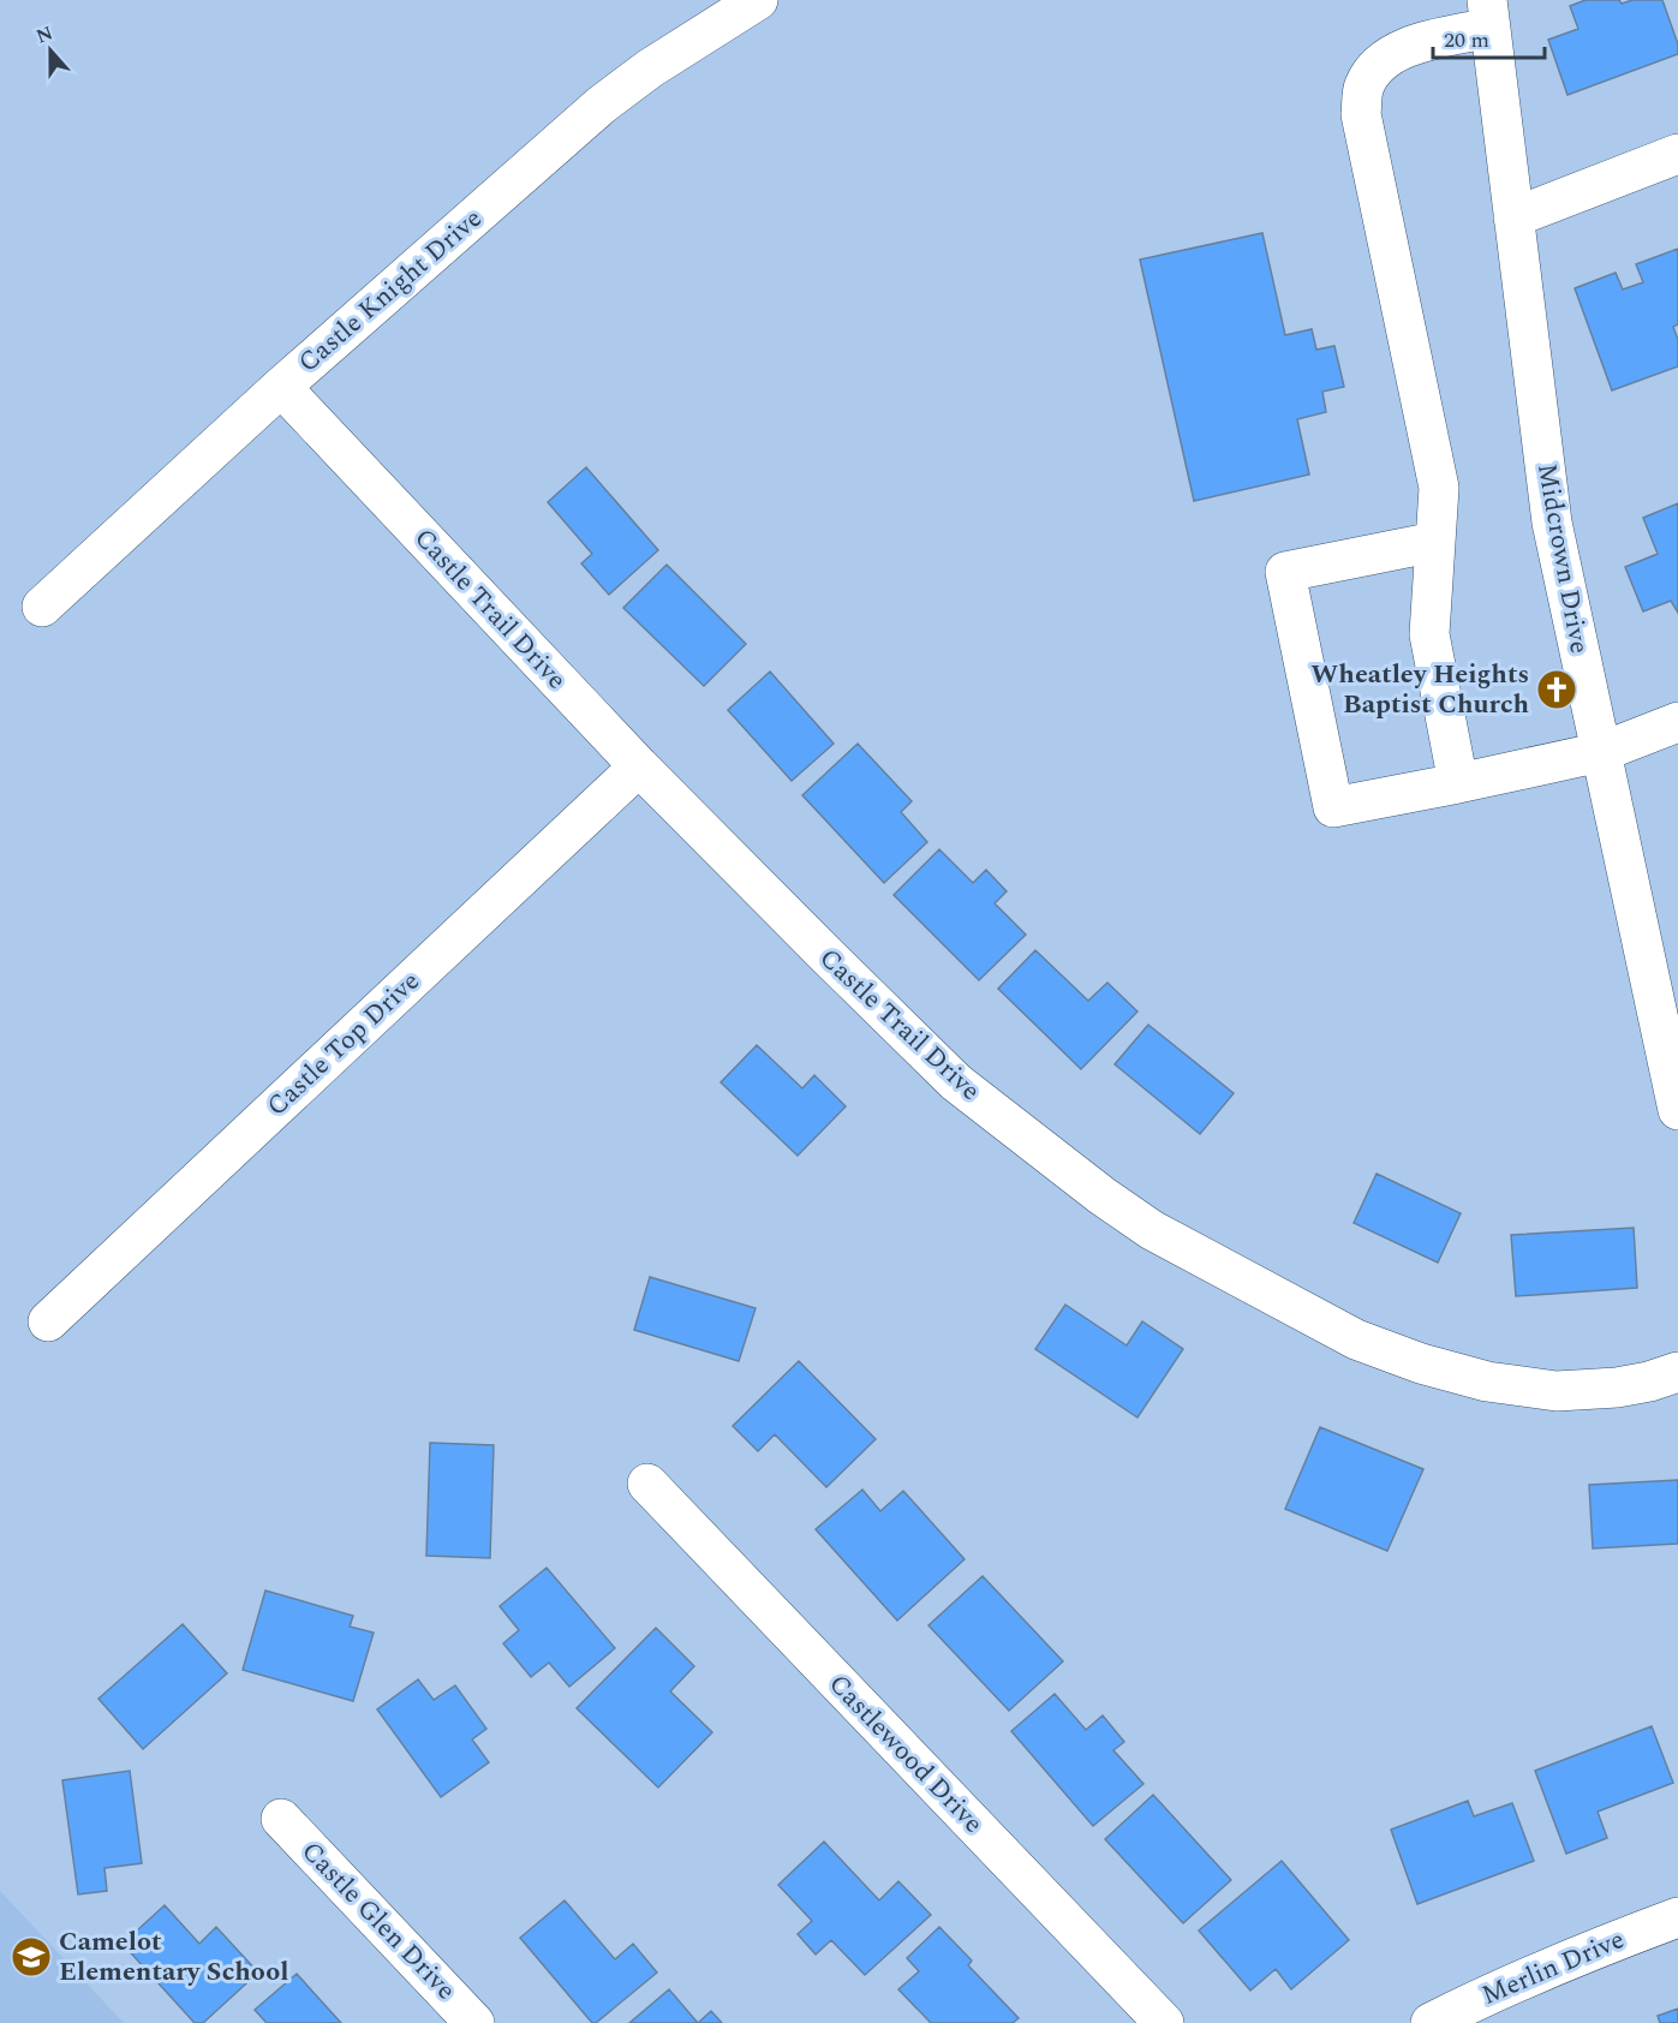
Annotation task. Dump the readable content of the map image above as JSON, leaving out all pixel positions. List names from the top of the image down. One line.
{"streets":{"street":["Castle Knight Drive","Midcrown Drive","Castle Trail Drive","Castle Top Drive","Castlewood Drive","Castle Glen Drive","Merlin Drive"]},"crossings":[["Castle Knight Drive","Castle Trail Drive"],["Castle Trail Drive","Castle Top Drive"]],"places":{"church":["Wheatley Heights Baptist Church"],"school or university":["Camelot Elementary School"]},"scale_bar":"20 m","north":"top"}
